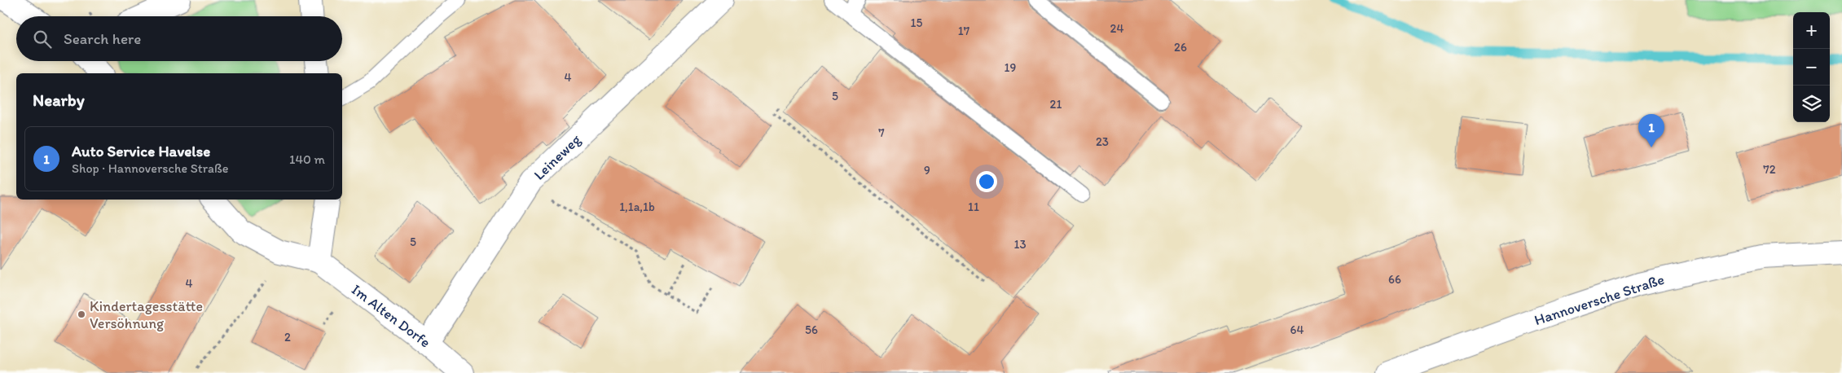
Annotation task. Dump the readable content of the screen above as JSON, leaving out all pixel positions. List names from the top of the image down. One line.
{"streets":{"street":["Leineweg","Hannoversche Straße","Im Alten Dorfe"]},"crossings":[["Leineweg","Im Alten Dorfe"]],"places":["Kindertagesstätte Versöhnung"],"house_numbers":["15","24","17","26","19","4","5","21","7","23","72","9","1,1a,1b","11","5","13","66","4","56","64","2"],"page":{"map_buttons":["+","−"],"search":"Search here","heading":"Nearby","pins":"1","list":[{"mark":"1","name":"Auto Service Havelse","note":"Shop · Hannoversche Straße","value":"140 m"}]}}
